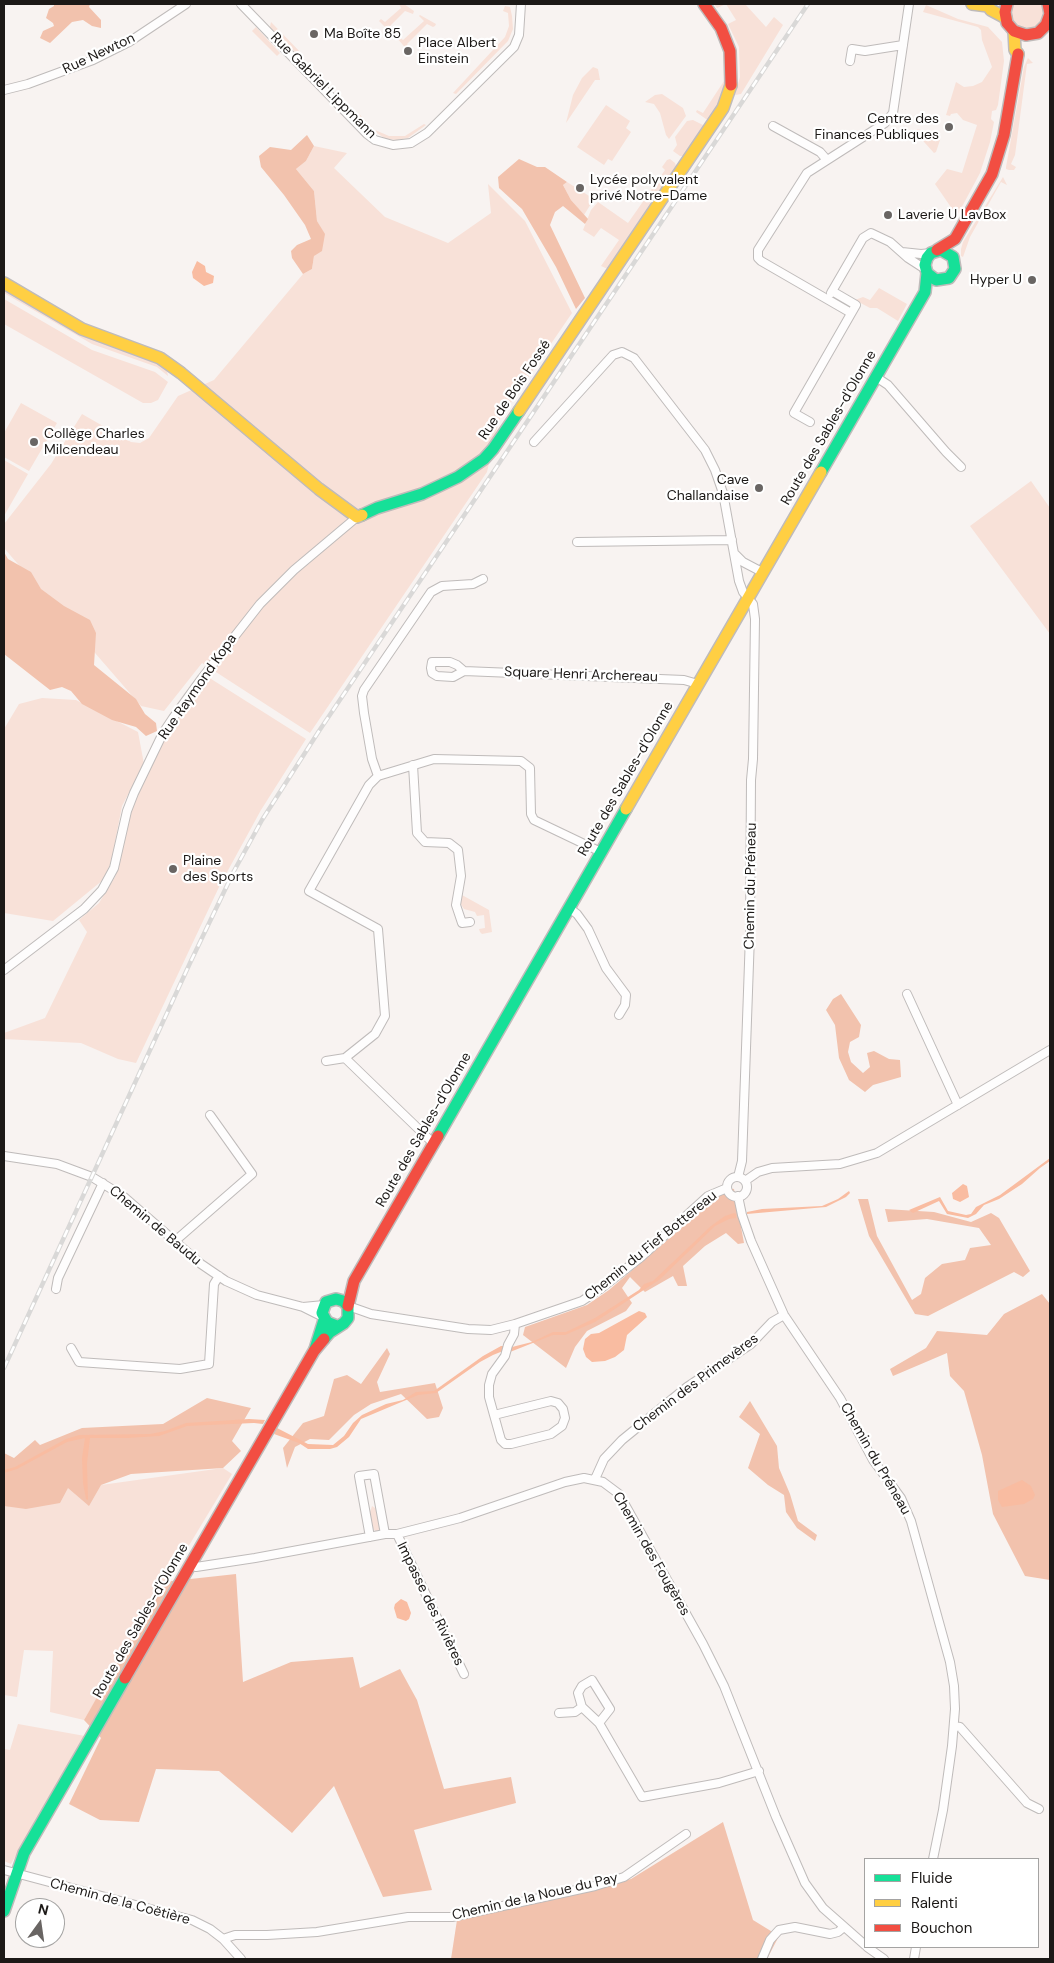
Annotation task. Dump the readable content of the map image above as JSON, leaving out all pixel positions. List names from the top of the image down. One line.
{"streets":{"main road":["Rue de Bois Fossé","Route des Sables-d'Olonne"],"street":["Rue Newton","Rue Gabriel Lippmann","Square Henri Archereau","Rue Raymond Kopa","Chemin du Préneau","Chemin de Baudu","Chemin du Fief Bottereau","Chemin des Primevères","Chemin des Fougères","Impasse des Rivières","Chemin de la Noue du Pay","Chemin de la Coëtière"]},"crossings":[["Rue de Bois Fossé","Rue Raymond Kopa"],["Route des Sables-d'Olonne","Square Henri Archereau"],["Route des Sables-d'Olonne","Chemin du Préneau"],["Route des Sables-d'Olonne","Chemin de Baudu"],["Route des Sables-d'Olonne","Chemin du Fief Bottereau"],["Route des Sables-d'Olonne","Chemin de la Coëtière"],["Chemin du Préneau","Chemin du Fief Bottereau"],["Chemin du Préneau","Chemin des Primevères"],["Chemin de Baudu","Chemin du Fief Bottereau"],["Chemin des Primevères","Chemin des Fougères"],["Chemin de la Noue du Pay","Chemin de la Coëtière"]],"places":["Ma Boîte 85","Place Albert Einstein","Centre des Finances Publiques","Lycée polyvalent privé Notre-Dame","Laverie U LavBox","Hyper U","Collège Charles Milcendeau","Cave Challandaise","Plaine des Sports"],"legend":["Fluide","Ralenti","Bouchon"],"north":"top"}
